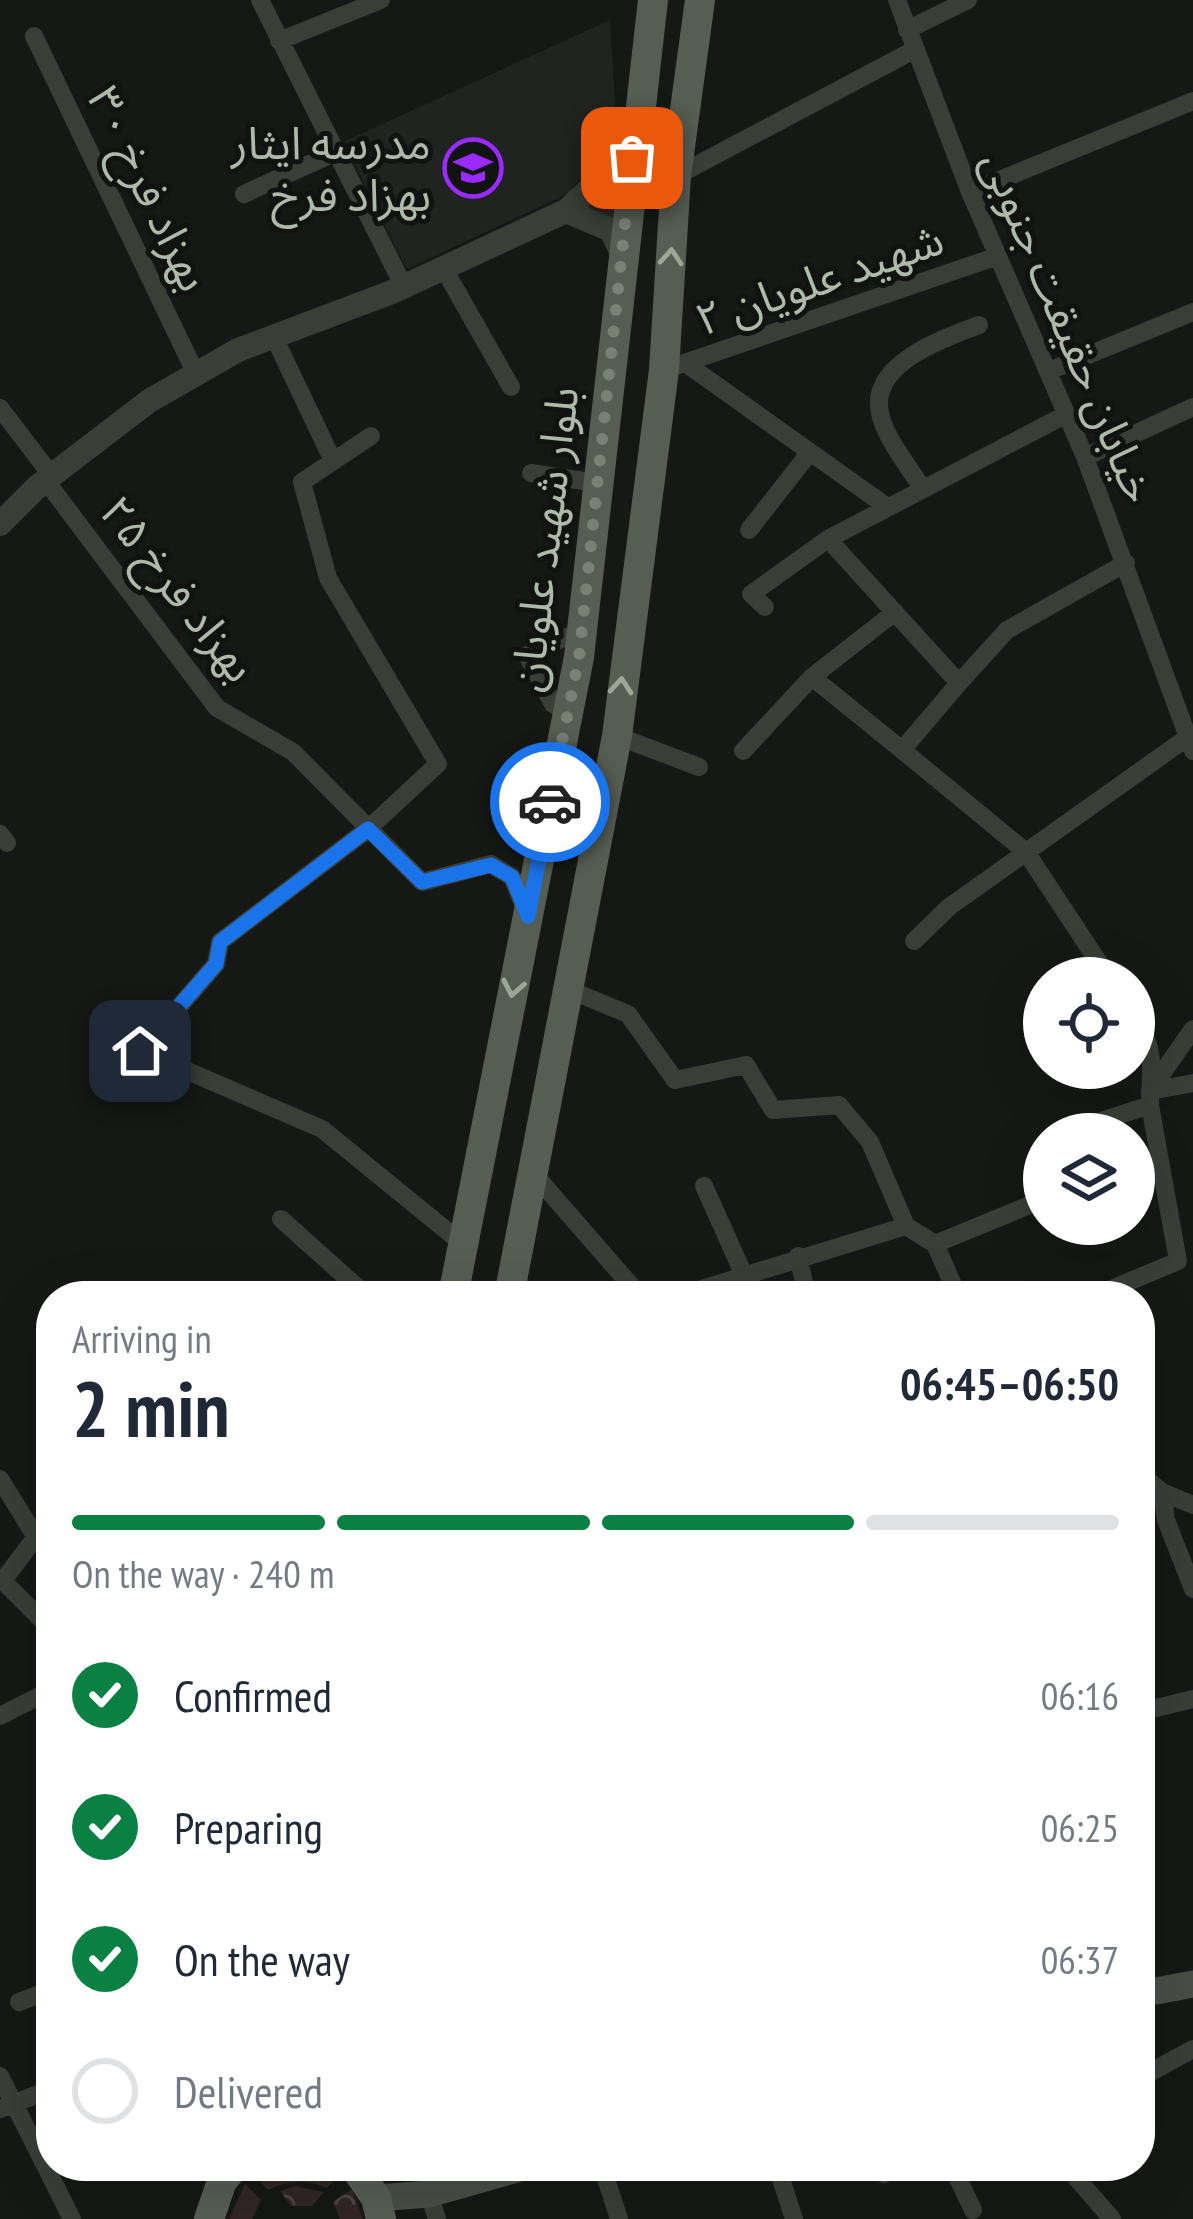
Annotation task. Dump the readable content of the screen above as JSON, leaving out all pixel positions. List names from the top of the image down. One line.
{"streets":{"main road":["بلوار شهید علویان"],"street":["بهزاد فرخ ۳۰","شهید علویان ۲","خیابان حقیقت جنوبی","بهزاد فرخ ۲۵"]},"crossings":[["شهید علویان ۲","خیابان حقیقت جنوبی"],["بلوار شهید علویان","بهزاد فرخ ۲۵"]],"places":{"school or university":["مدرسه ایثار بهزاد فرخ"]},"page":{"heading":["2 min","Arriving in","06:45–06:50"],"bar":"On the way · 240 m","list":[["Confirmed","06:16"],["Preparing","06:25"],["On the way","06:37"],"Delivered"]}}
